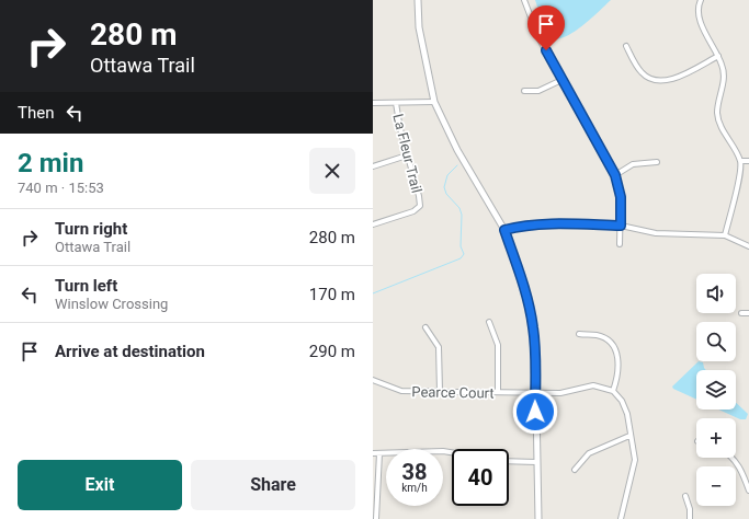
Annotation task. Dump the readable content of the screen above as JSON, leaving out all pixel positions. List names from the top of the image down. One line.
{"streets":{"street":["La Fleur Trail","Pearce Court"]},"page":{"turn":["280 m","Ottawa Trail"],"then":"Then","heading":["2 min","740 m · 15:53"],"list":[{"name":"Turn right","note":"Ottawa Trail","value":"280 m"},{"name":"Turn left","note":"Winslow Crossing","value":"170 m"},{"name":"Arrive at destination","value":"290 m"}],"map_buttons":["+","−"],"speed":"38 km/h","limit":"40","buttons":["Exit","Share"]}}
